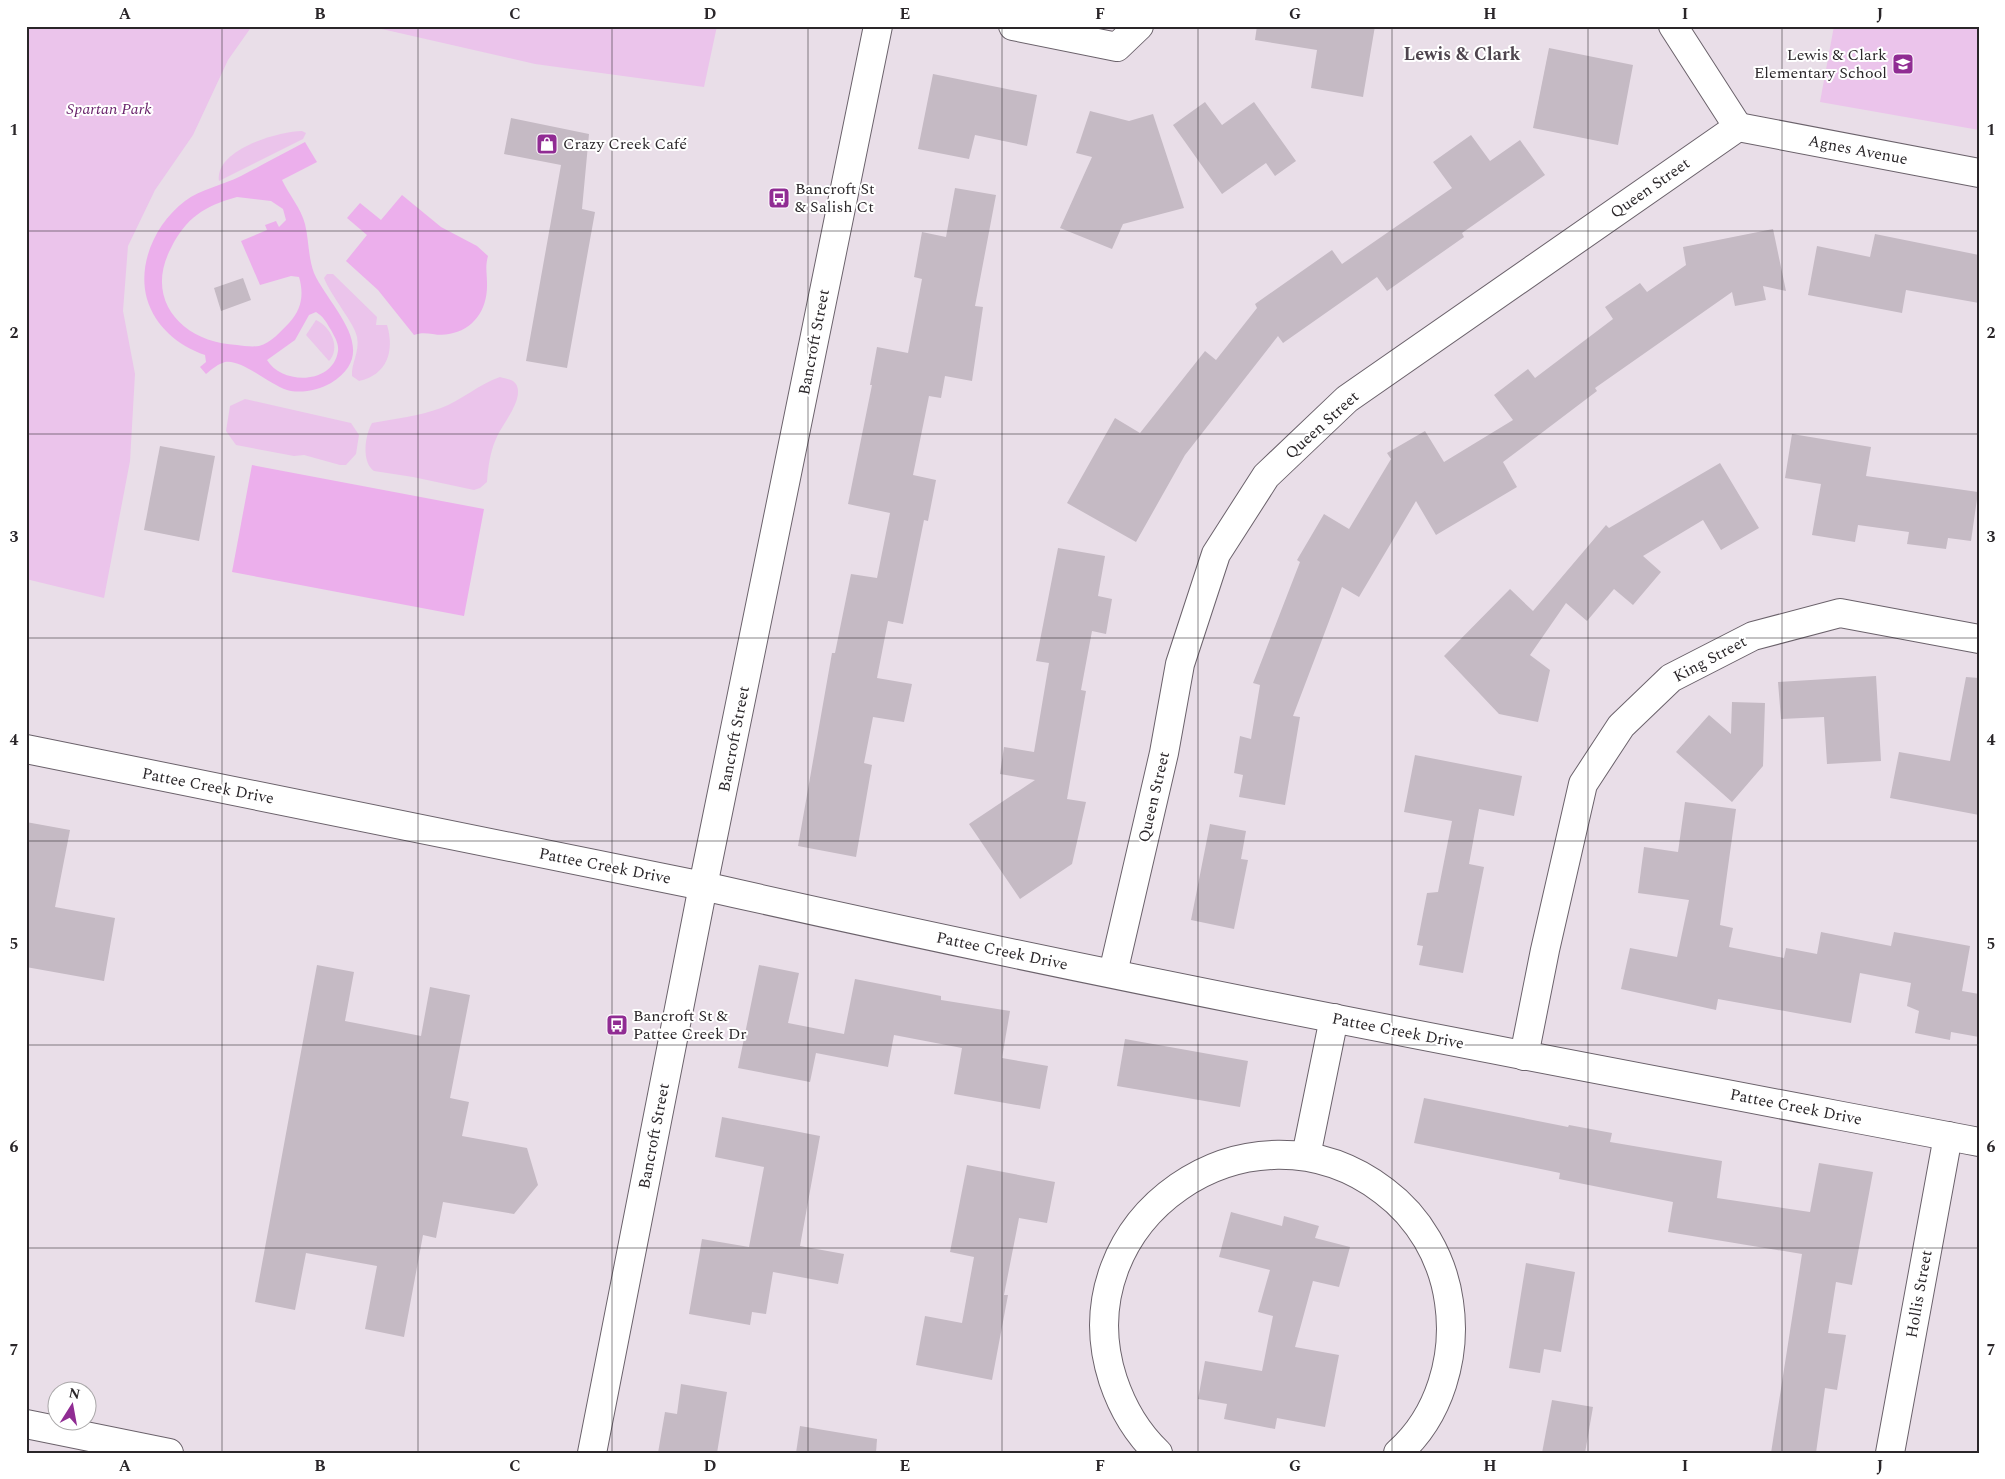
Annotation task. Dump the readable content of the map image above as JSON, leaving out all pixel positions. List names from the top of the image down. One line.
{"streets":{"street":["Agnes Avenue","Queen Street","Bancroft Street","King Street","Pattee Creek Drive","Hollis Street"]},"crossings":[["Agnes Avenue","Queen Street"],["Queen Street","Pattee Creek Drive"],["Bancroft Street","Pattee Creek Drive"],["King Street","Pattee Creek Drive"],["Pattee Creek Drive","Hollis Street"]],"districts":["Lewis & Clark"],"parks":["Spartan Park"],"places":{"school or university":["Lewis & Clark Elementary School"],"shop":["Crazy Creek Café"],"bus stop":["Bancroft St & Salish Ct","Bancroft St & Pattee Creek Dr"]},"north":"top","grid":{"columns":["A","B","C","D","E","F","G","H","I","J"],"rows":["1","2","3","4","5","6","7"]}}
